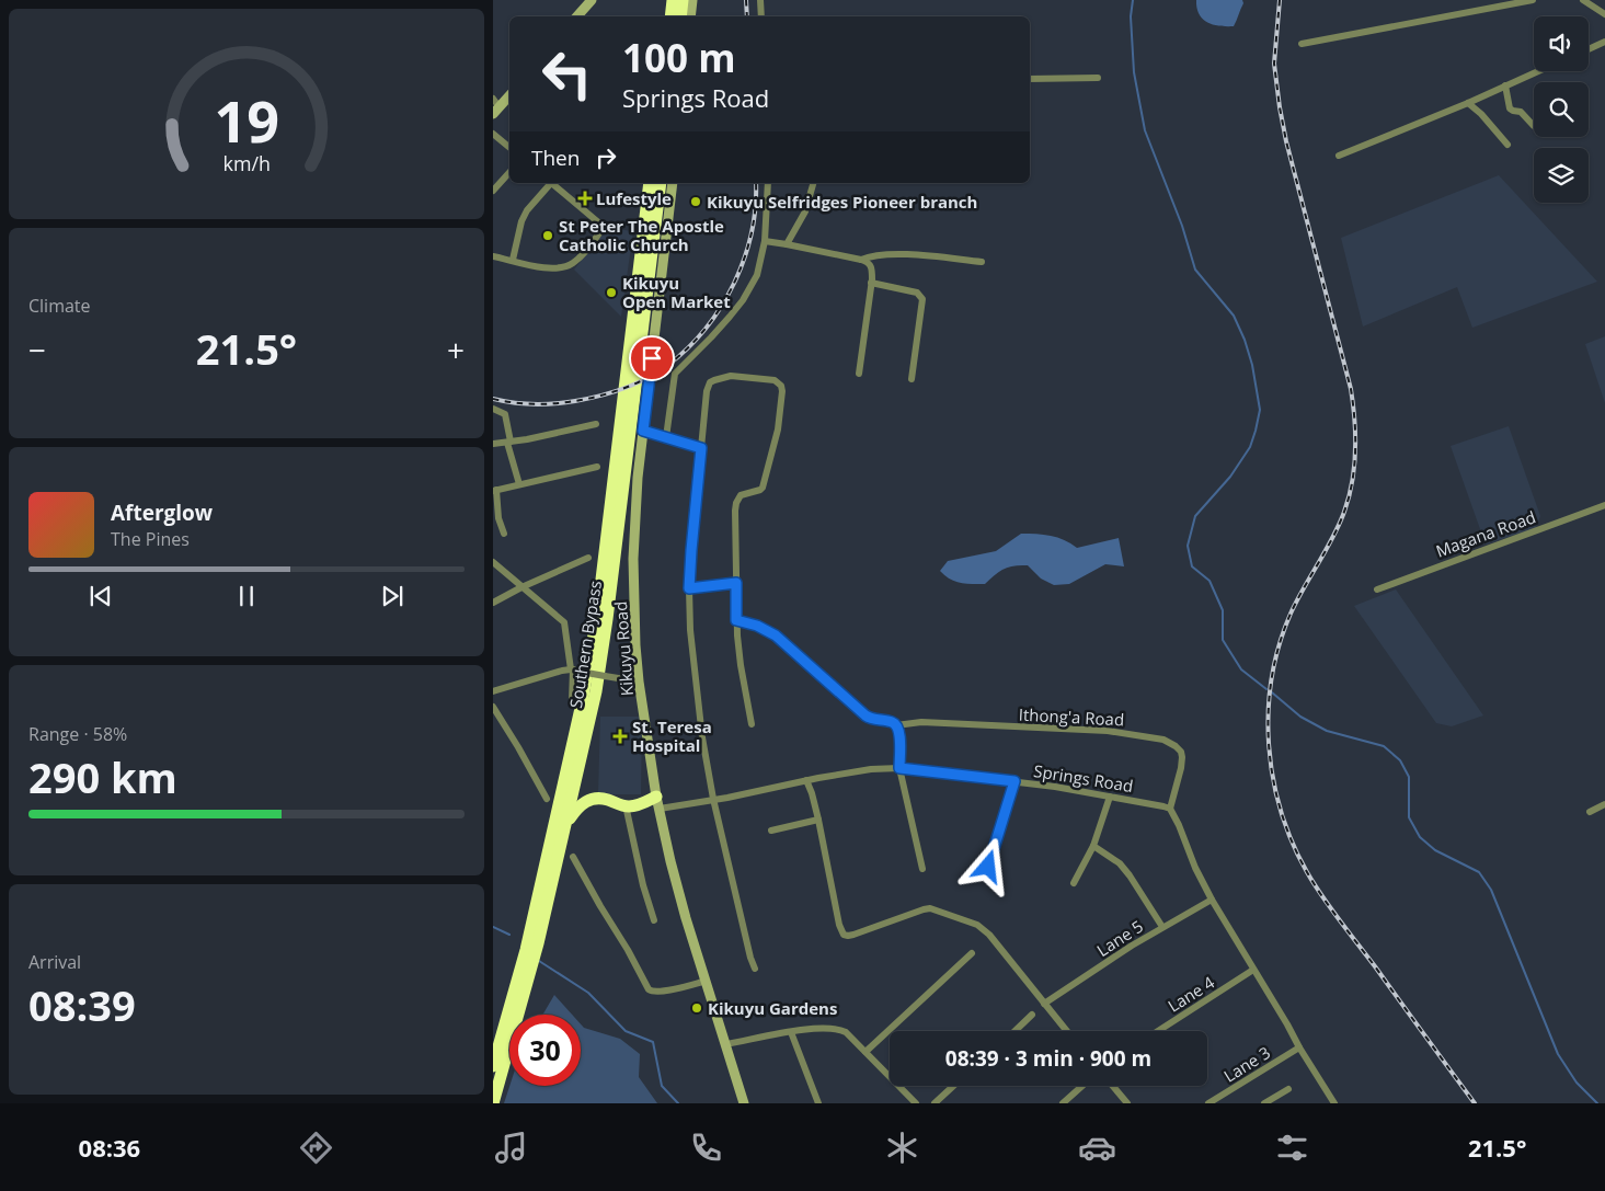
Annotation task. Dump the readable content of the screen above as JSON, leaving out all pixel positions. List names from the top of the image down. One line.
{"streets":{"highway":["Southern Bypass"],"main road":["Kikuyu Road"],"street":["Magana Road","Ithong'a Road","Springs Road","Lane 5","Lane 4","Lane 3"]},"crossings":[["Kikuyu Road","Springs Road"],["Ithong'a Road","Springs Road"]],"places":{"health":["Lufestyle","St. Teresa Hospital"],"other":["Kikuyu Selfridges Pioneer branch","St Peter The Apostle Catholic Church","Kikuyu Open Market","Kikuyu Gardens"]},"page":{"turn":["100 m","Springs Road"],"then":"Then","tile":["Climate",["Range · 58%","290 km"],["Arrival","08:39"]],"heat":["−","21.5°","+"],"song":["Afterglow","The Pines"],"limit":"30","trip":"08:39 · 3 min · 900 m","tabs":["08:36","21.5°"],"gauge":["19","km/h"]}}
